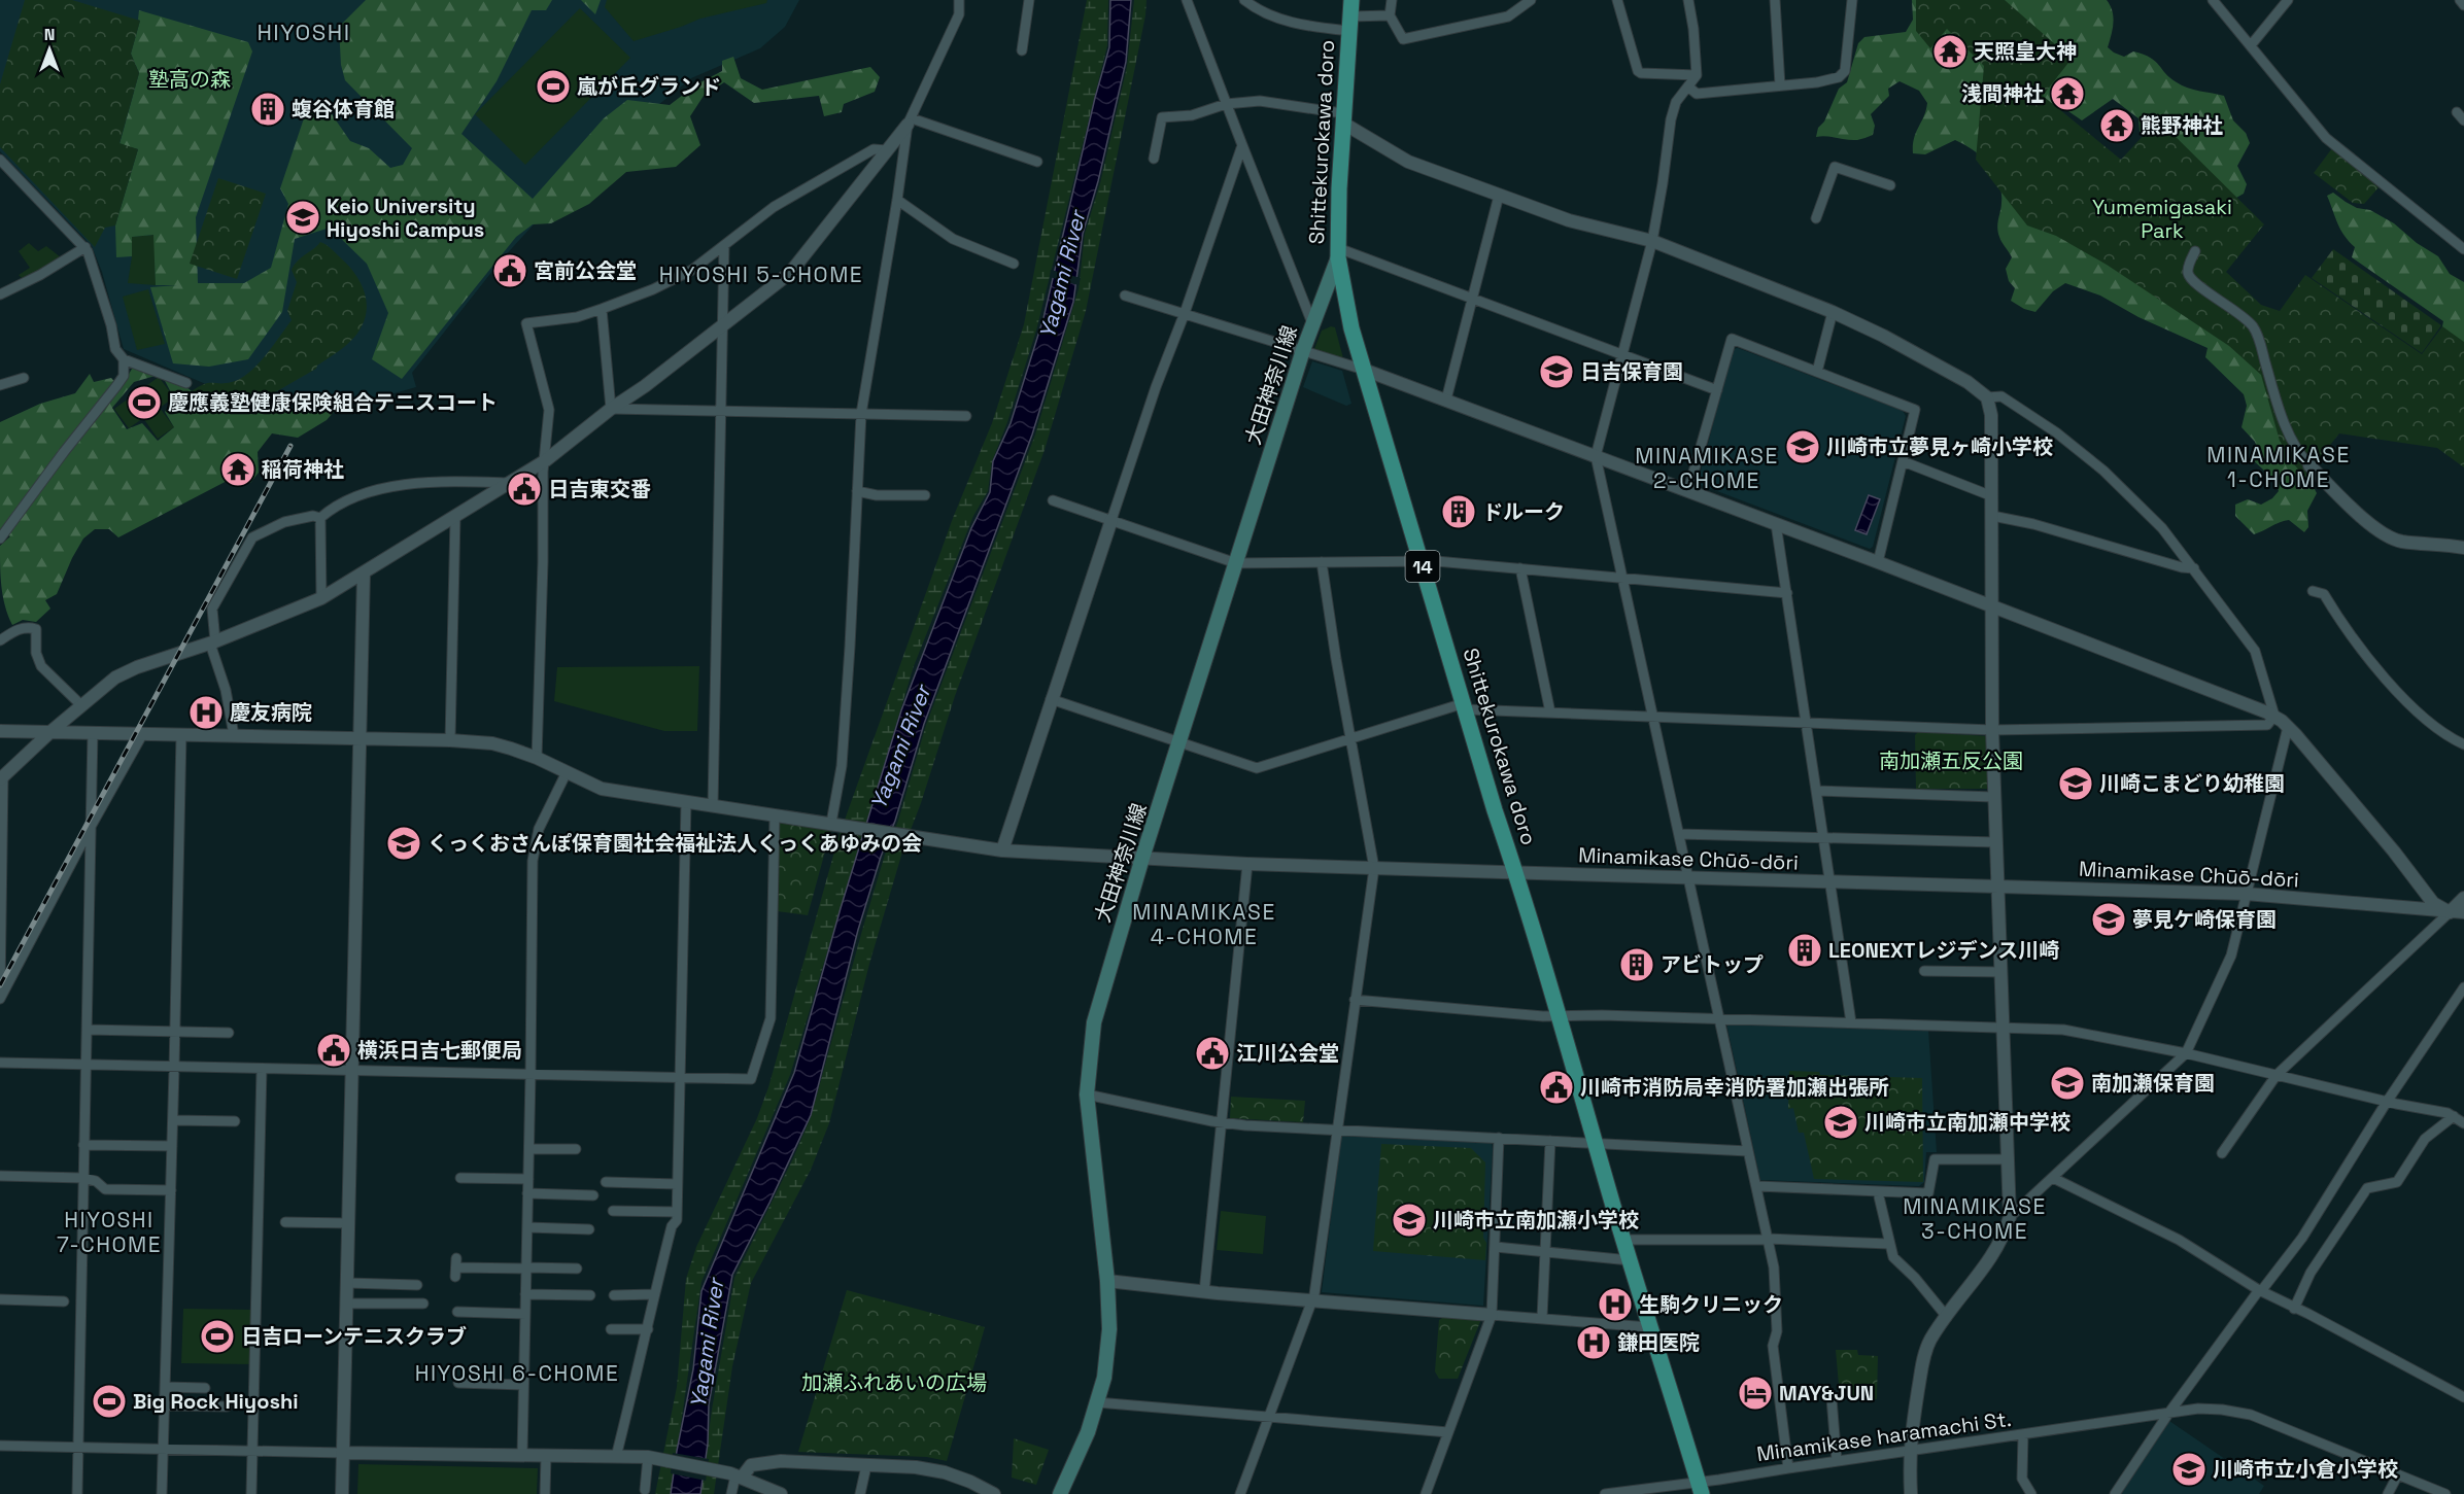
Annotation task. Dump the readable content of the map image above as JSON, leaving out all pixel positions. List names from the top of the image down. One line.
{"streets":{"main road":["Shittekurokawa doro","大田神奈川線","14"],"street":["Minamikase Chūō-dōri","Minamikase haramachi St."]},"crossings":[["Shittekurokawa doro","大田神奈川線"],["Shittekurokawa doro","Minamikase Chūō-dōri"],["Shittekurokawa doro","Minamikase haramachi St."],["大田神奈川線","Minamikase Chūō-dōri"]],"districts":["HIYOSHI","HIYOSHI 5-CHOME","MINAMIKASE 1-CHOME","MINAMIKASE 2-CHOME","MINAMIKASE 4-CHOME","MINAMIKASE 3-CHOME","HIYOSHI 7-CHOME","HIYOSHI 6-CHOME"],"water":["Yagami River"],"parks":["塾高の森","Yumemigasaki Park","南加瀬五反公園","加瀬ふれあいの広場"],"places":{"temple":["天照皇大神","浅間神社","熊野神社","稲荷神社"],"sports":["嵐が丘グランド","慶應義塾健康保険組合テニスコート","日吉ローンテニスクラブ","Big Rock Hiyoshi"],"building":["蝮谷体育館","ドルーク","LEONEXTレジデンス川崎","アビトップ"],"school or university":["Keio University Hiyoshi Campus","日吉保育園","川崎市立夢見ヶ崎小学校","川崎こまどり幼稚園","くっくおさんぽ保育園社会福祉法人くっくあゆみの会","夢見ケ崎保育園","南加瀬保育園","川崎市立南加瀬中学校","川崎市立南加瀬小学校","川崎市立小倉小学校"],"public building":["宮前公会堂","日吉東交番","横浜日吉七郵便局","江川公会堂","川崎市消防局幸消防署加瀬出張所"],"hospital":["慶友病院","生駒クリニック","鎌田医院"],"hotel":["MAY&JUN"]},"north":"top"}
